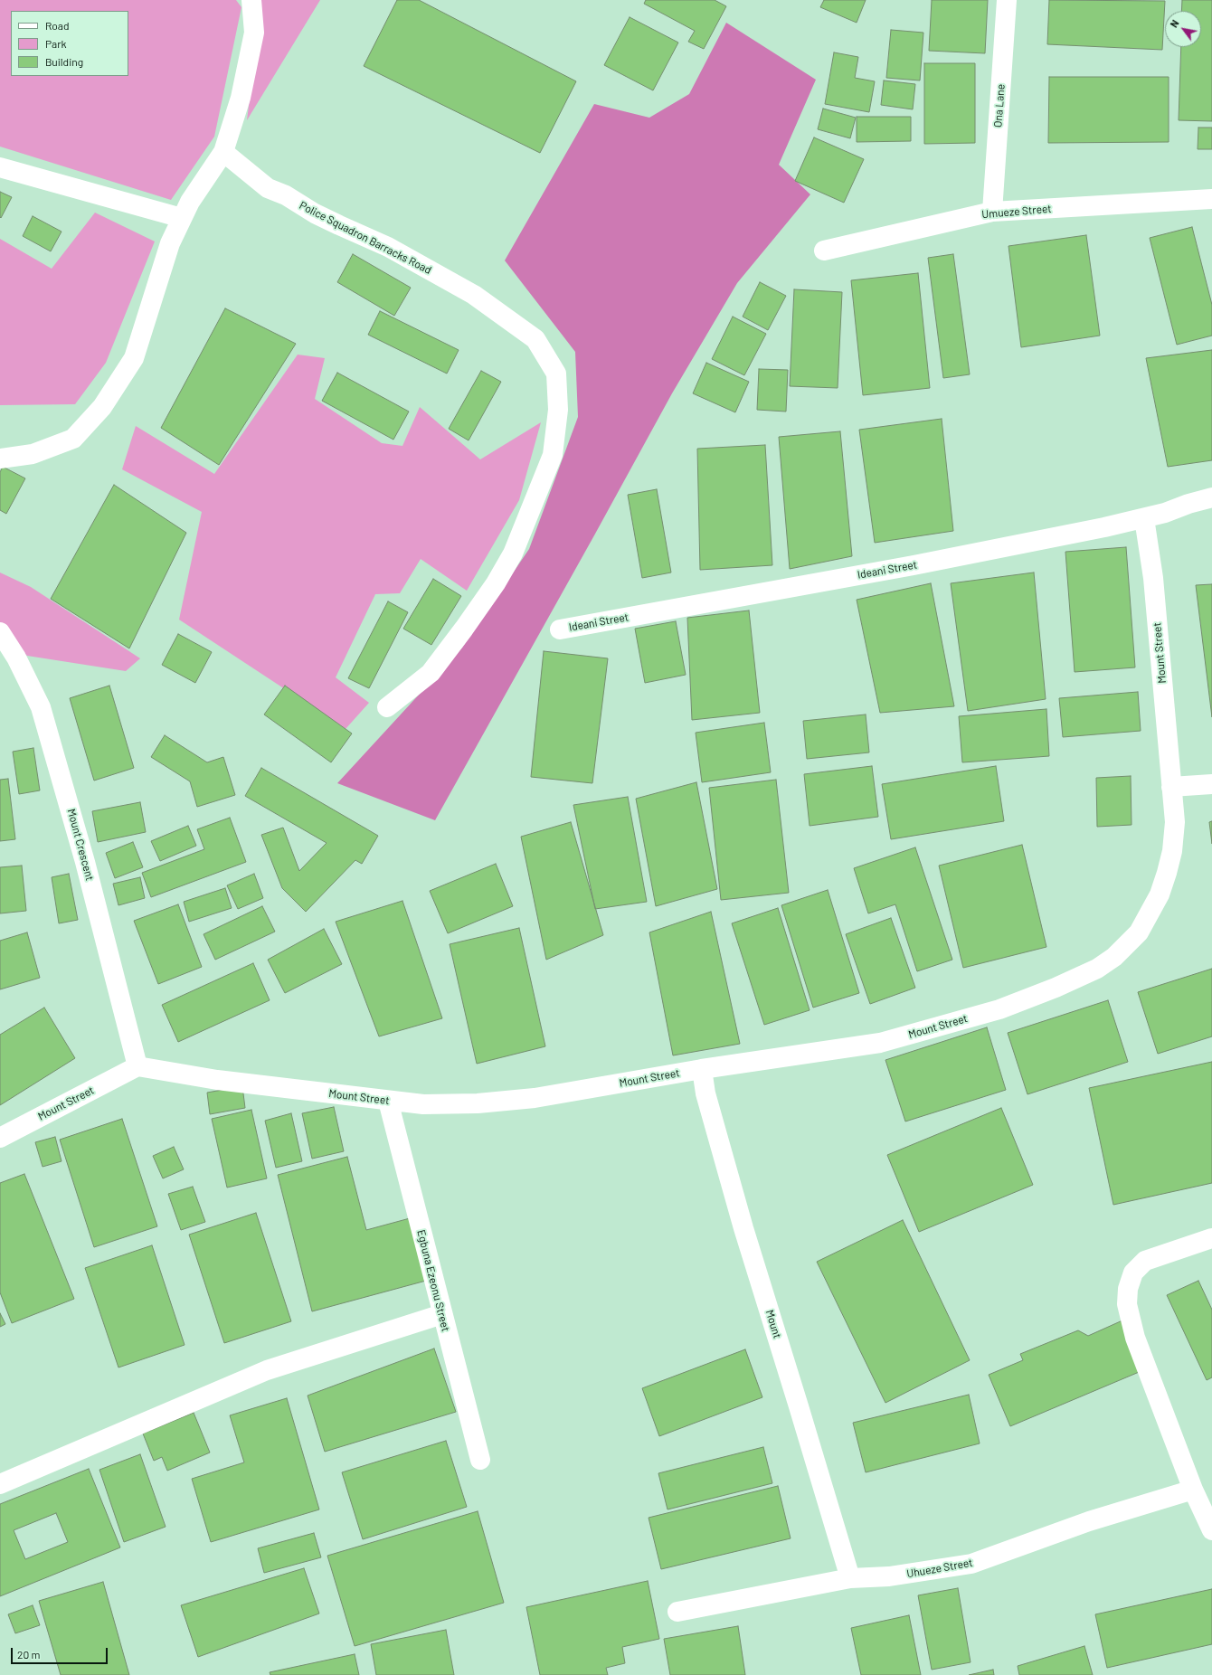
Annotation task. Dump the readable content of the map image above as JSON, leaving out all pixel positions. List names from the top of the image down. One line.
{"streets":{"street":["Ona Lane","Umueze Street","Police Squadron Barracks Road","Ideani Street","Mount Street","Mount Crescent","Egbuna Ezeonu Street","Mount","Uhueze Street"]},"crossings":[["Ona Lane","Umueze Street"],["Ideani Street","Mount Street"],["Mount Street","Mount Crescent"],["Mount Street","Egbuna Ezeonu Street"],["Mount Street","Mount"],["Mount","Uhueze Street"]],"legend":["Road","Park","Building"],"scale_bar":"20 m","north":"top left"}
